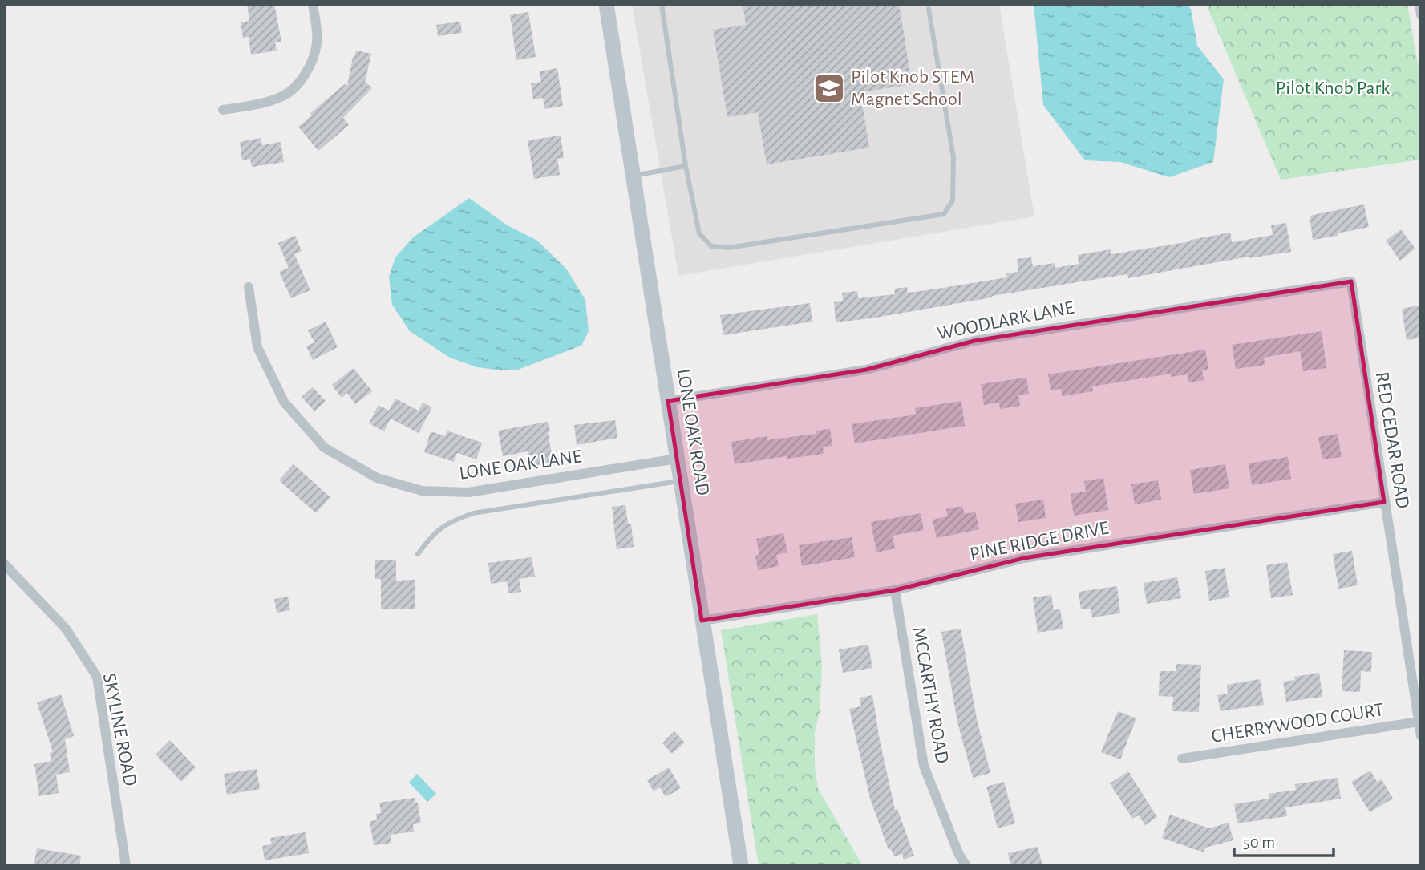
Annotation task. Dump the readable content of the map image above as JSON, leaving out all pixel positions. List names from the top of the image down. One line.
{"streets":{"main road":["LONE OAK ROAD"],"street":["WOODLARK LANE","RED CEDAR ROAD","LONE OAK LANE","PINE RIDGE DRIVE","MCCARTHY ROAD","CHERRYWOOD COURT","SKYLINE ROAD"]},"crossings":[["WOODLARK LANE","LONE OAK ROAD"],["WOODLARK LANE","RED CEDAR ROAD"],["LONE OAK ROAD","LONE OAK LANE"],["LONE OAK ROAD","PINE RIDGE DRIVE"],["RED CEDAR ROAD","PINE RIDGE DRIVE"],["RED CEDAR ROAD","CHERRYWOOD COURT"],["PINE RIDGE DRIVE","MCCARTHY ROAD"]],"parks":["Pilot Knob Park"],"places":{"school or university":["Pilot Knob STEM Magnet School"]},"scale_bar":"50 m"}
